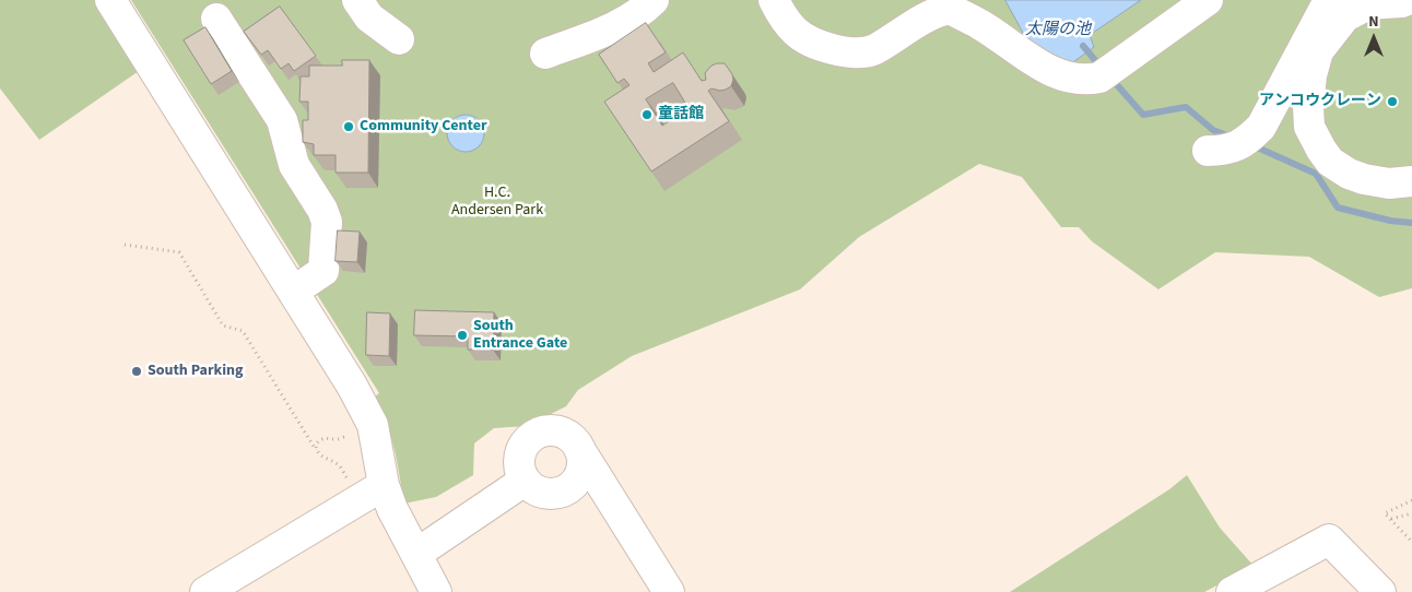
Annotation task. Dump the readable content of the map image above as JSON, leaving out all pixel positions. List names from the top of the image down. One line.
{"water":["太陽の池"],"parks":["H.C. Andersen Park"],"places":["アンコウクレーン","童話館","Community Center","South Entrance Gate","South Parking"],"north":"top"}
